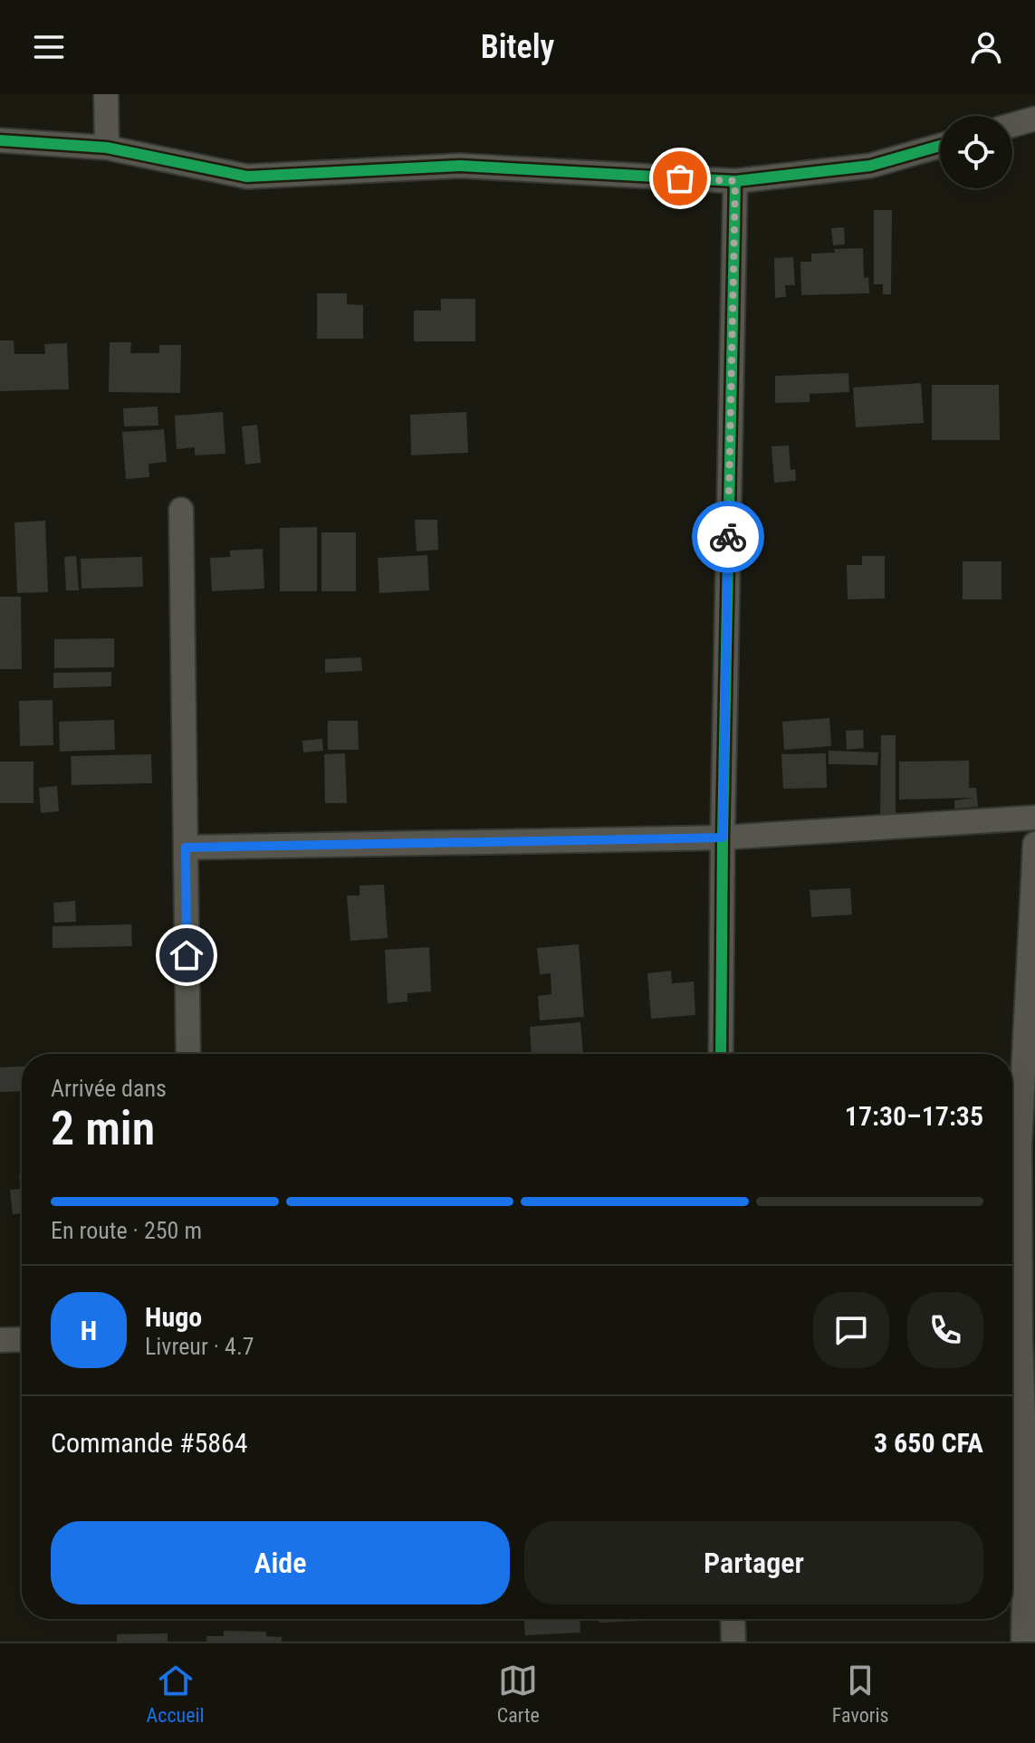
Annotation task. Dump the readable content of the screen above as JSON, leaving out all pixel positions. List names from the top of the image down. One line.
{"page":{"header":"Bitely","heading":["2 min","Arrivée dans","17:30–17:35"],"panel":["Hugo","Livreur · 4.7","Commande #5864","3 650 CFA"],"bar":"En route · 250 m","round":"H","buttons":["Aide","Partager"],"tabs":["Accueil","Carte","Favoris"]}}
